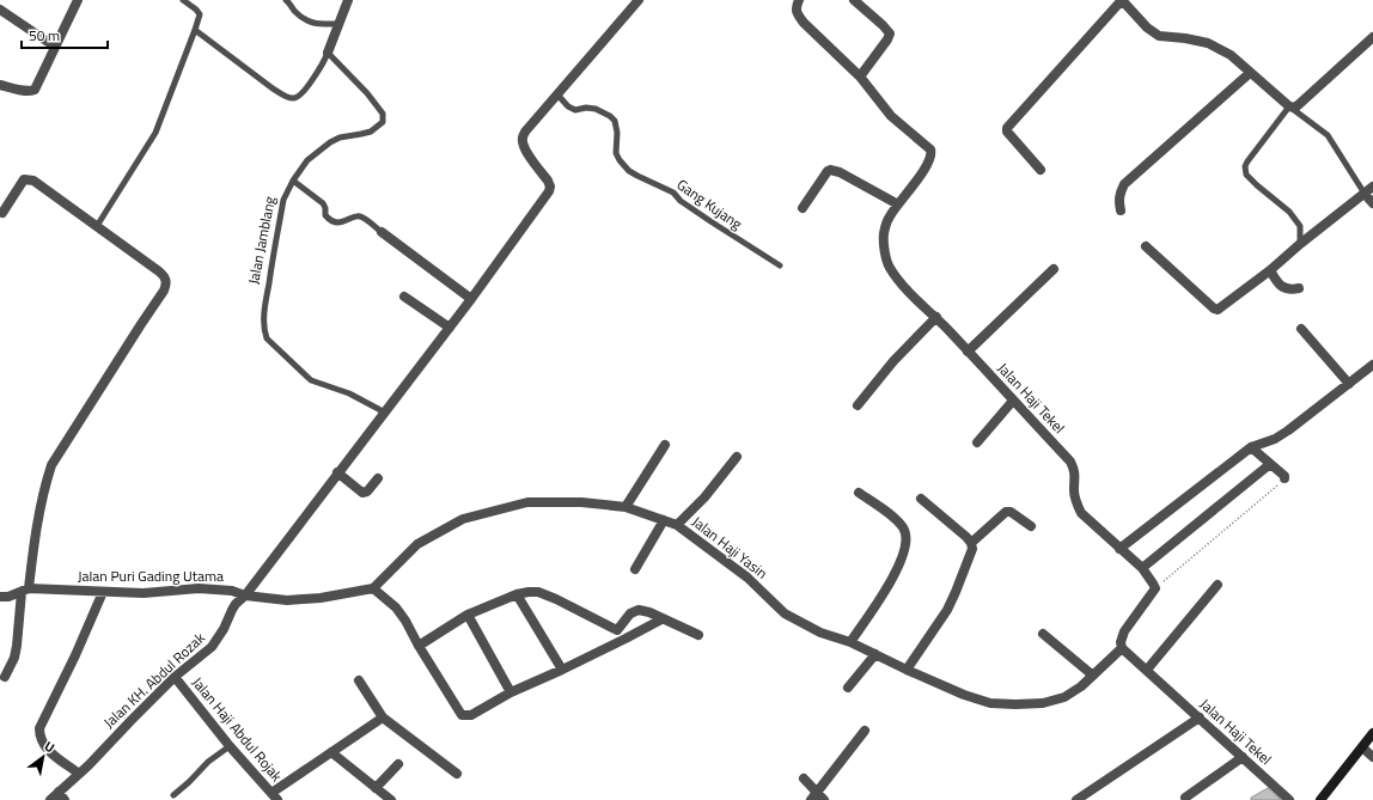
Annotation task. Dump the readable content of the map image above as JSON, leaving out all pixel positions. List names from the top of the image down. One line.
{"streets":{"street":["Jalan Haji Tekel","Jalan Haji Yasin","Jalan Puri Gading Utama","Jalan KH. Abdul Rozak","Jalan Haji Abdul Rojak"],"lane":["Gang Kujang","Jalan Jamblang"]},"crossings":[["Gang Kujang","Jalan KH. Abdul Rozak"],["Jalan Jamblang","Jalan KH. Abdul Rozak"],["Jalan Haji Tekel","Jalan Haji Yasin"],["Jalan Puri Gading Utama","Jalan KH. Abdul Rozak"],["Jalan KH. Abdul Rozak","Jalan Haji Abdul Rojak"]],"scale_bar":"50 m","north":"top right"}
